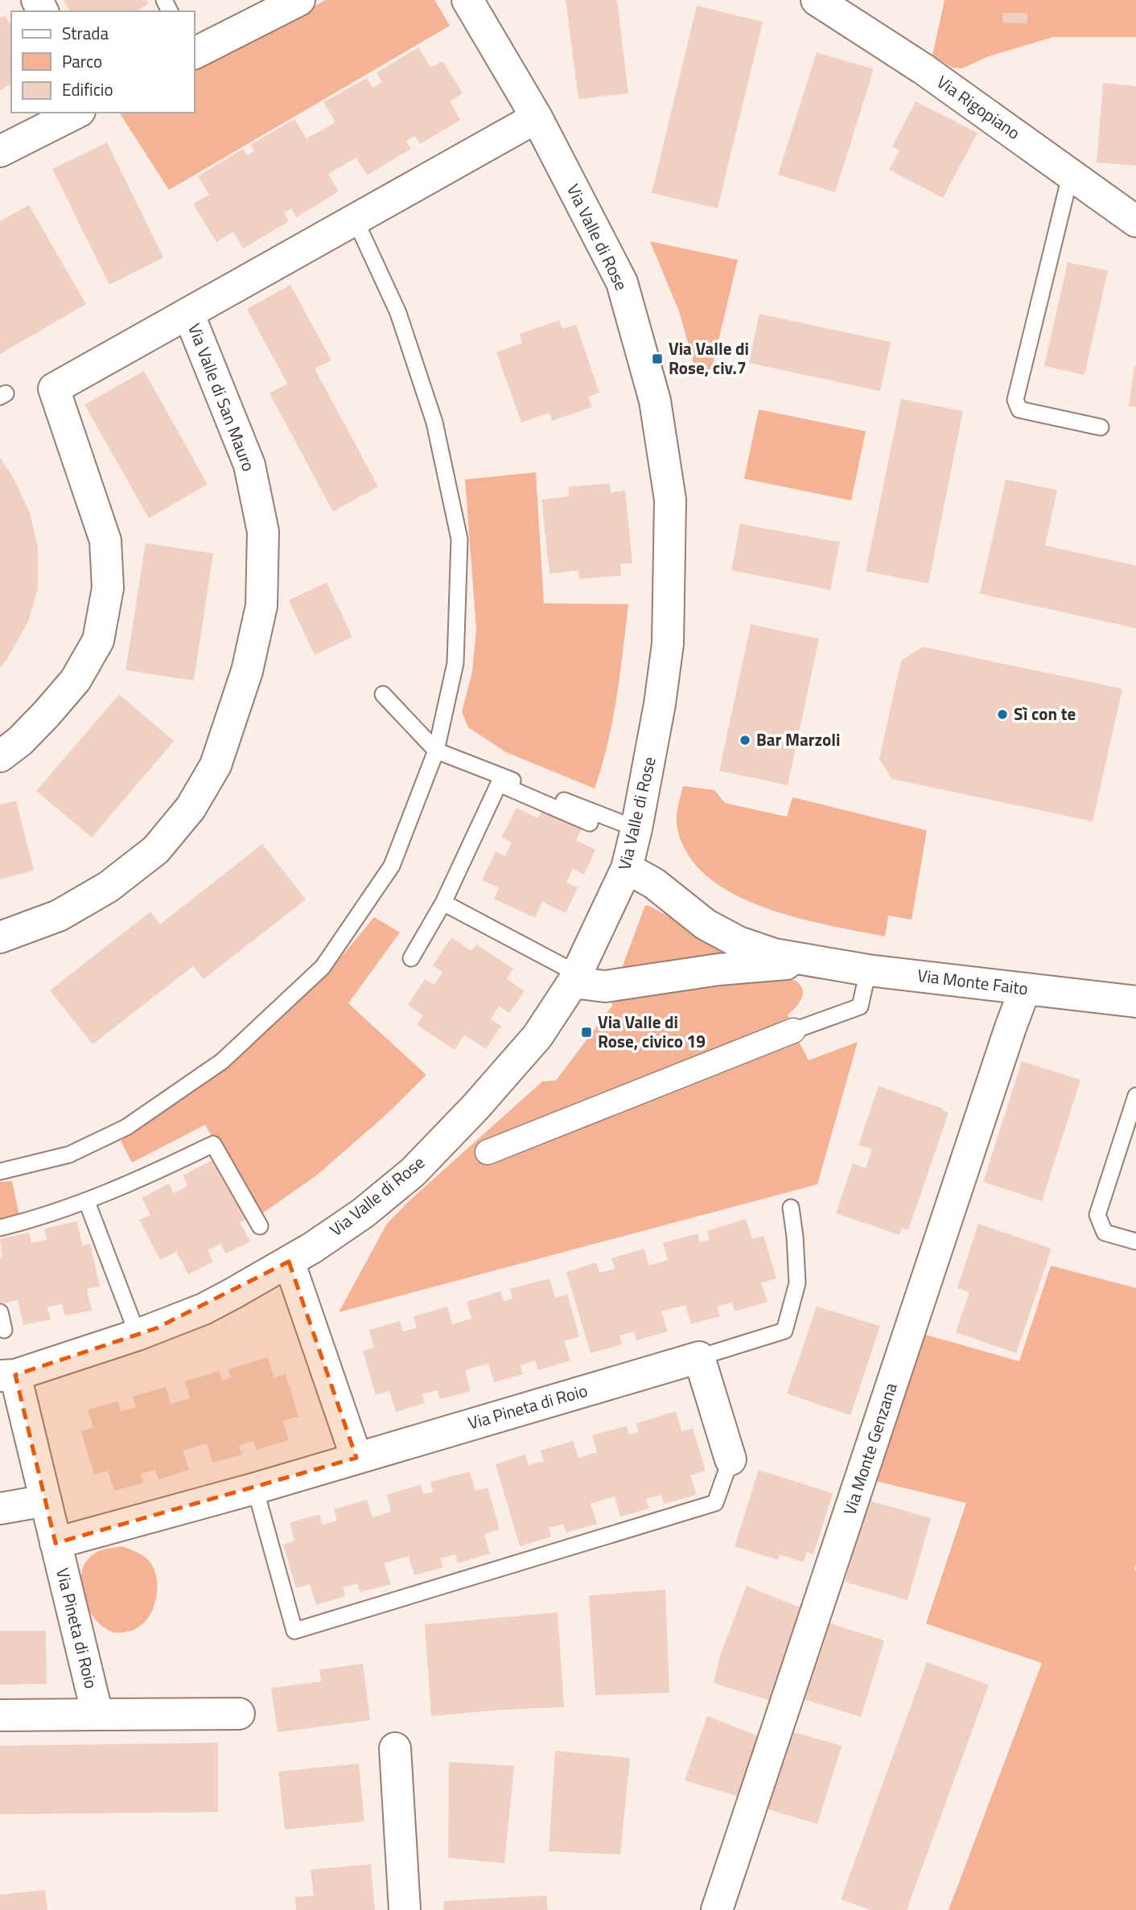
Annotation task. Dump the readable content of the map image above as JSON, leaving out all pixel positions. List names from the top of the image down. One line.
{"streets":{"street":["Via Rigopiano","Via Valle di Rose","Via Valle di San Mauro","Via Monte Faito","Via Pineta di Roio","Via Monte Genzana"]},"crossings":[["Via Valle di Rose","Via Valle di San Mauro"],["Via Valle di Rose","Via Monte Faito"],["Via Valle di Rose","Via Pineta di Roio"],["Via Monte Faito","Via Monte Genzana"]],"places":{"transit":["Via Valle di Rose, civ.7","Via Valle di Rose, civico 19"],"other":["Sì con te","Bar Marzoli"]},"legend":["Strada","Parco","Edificio"]}
